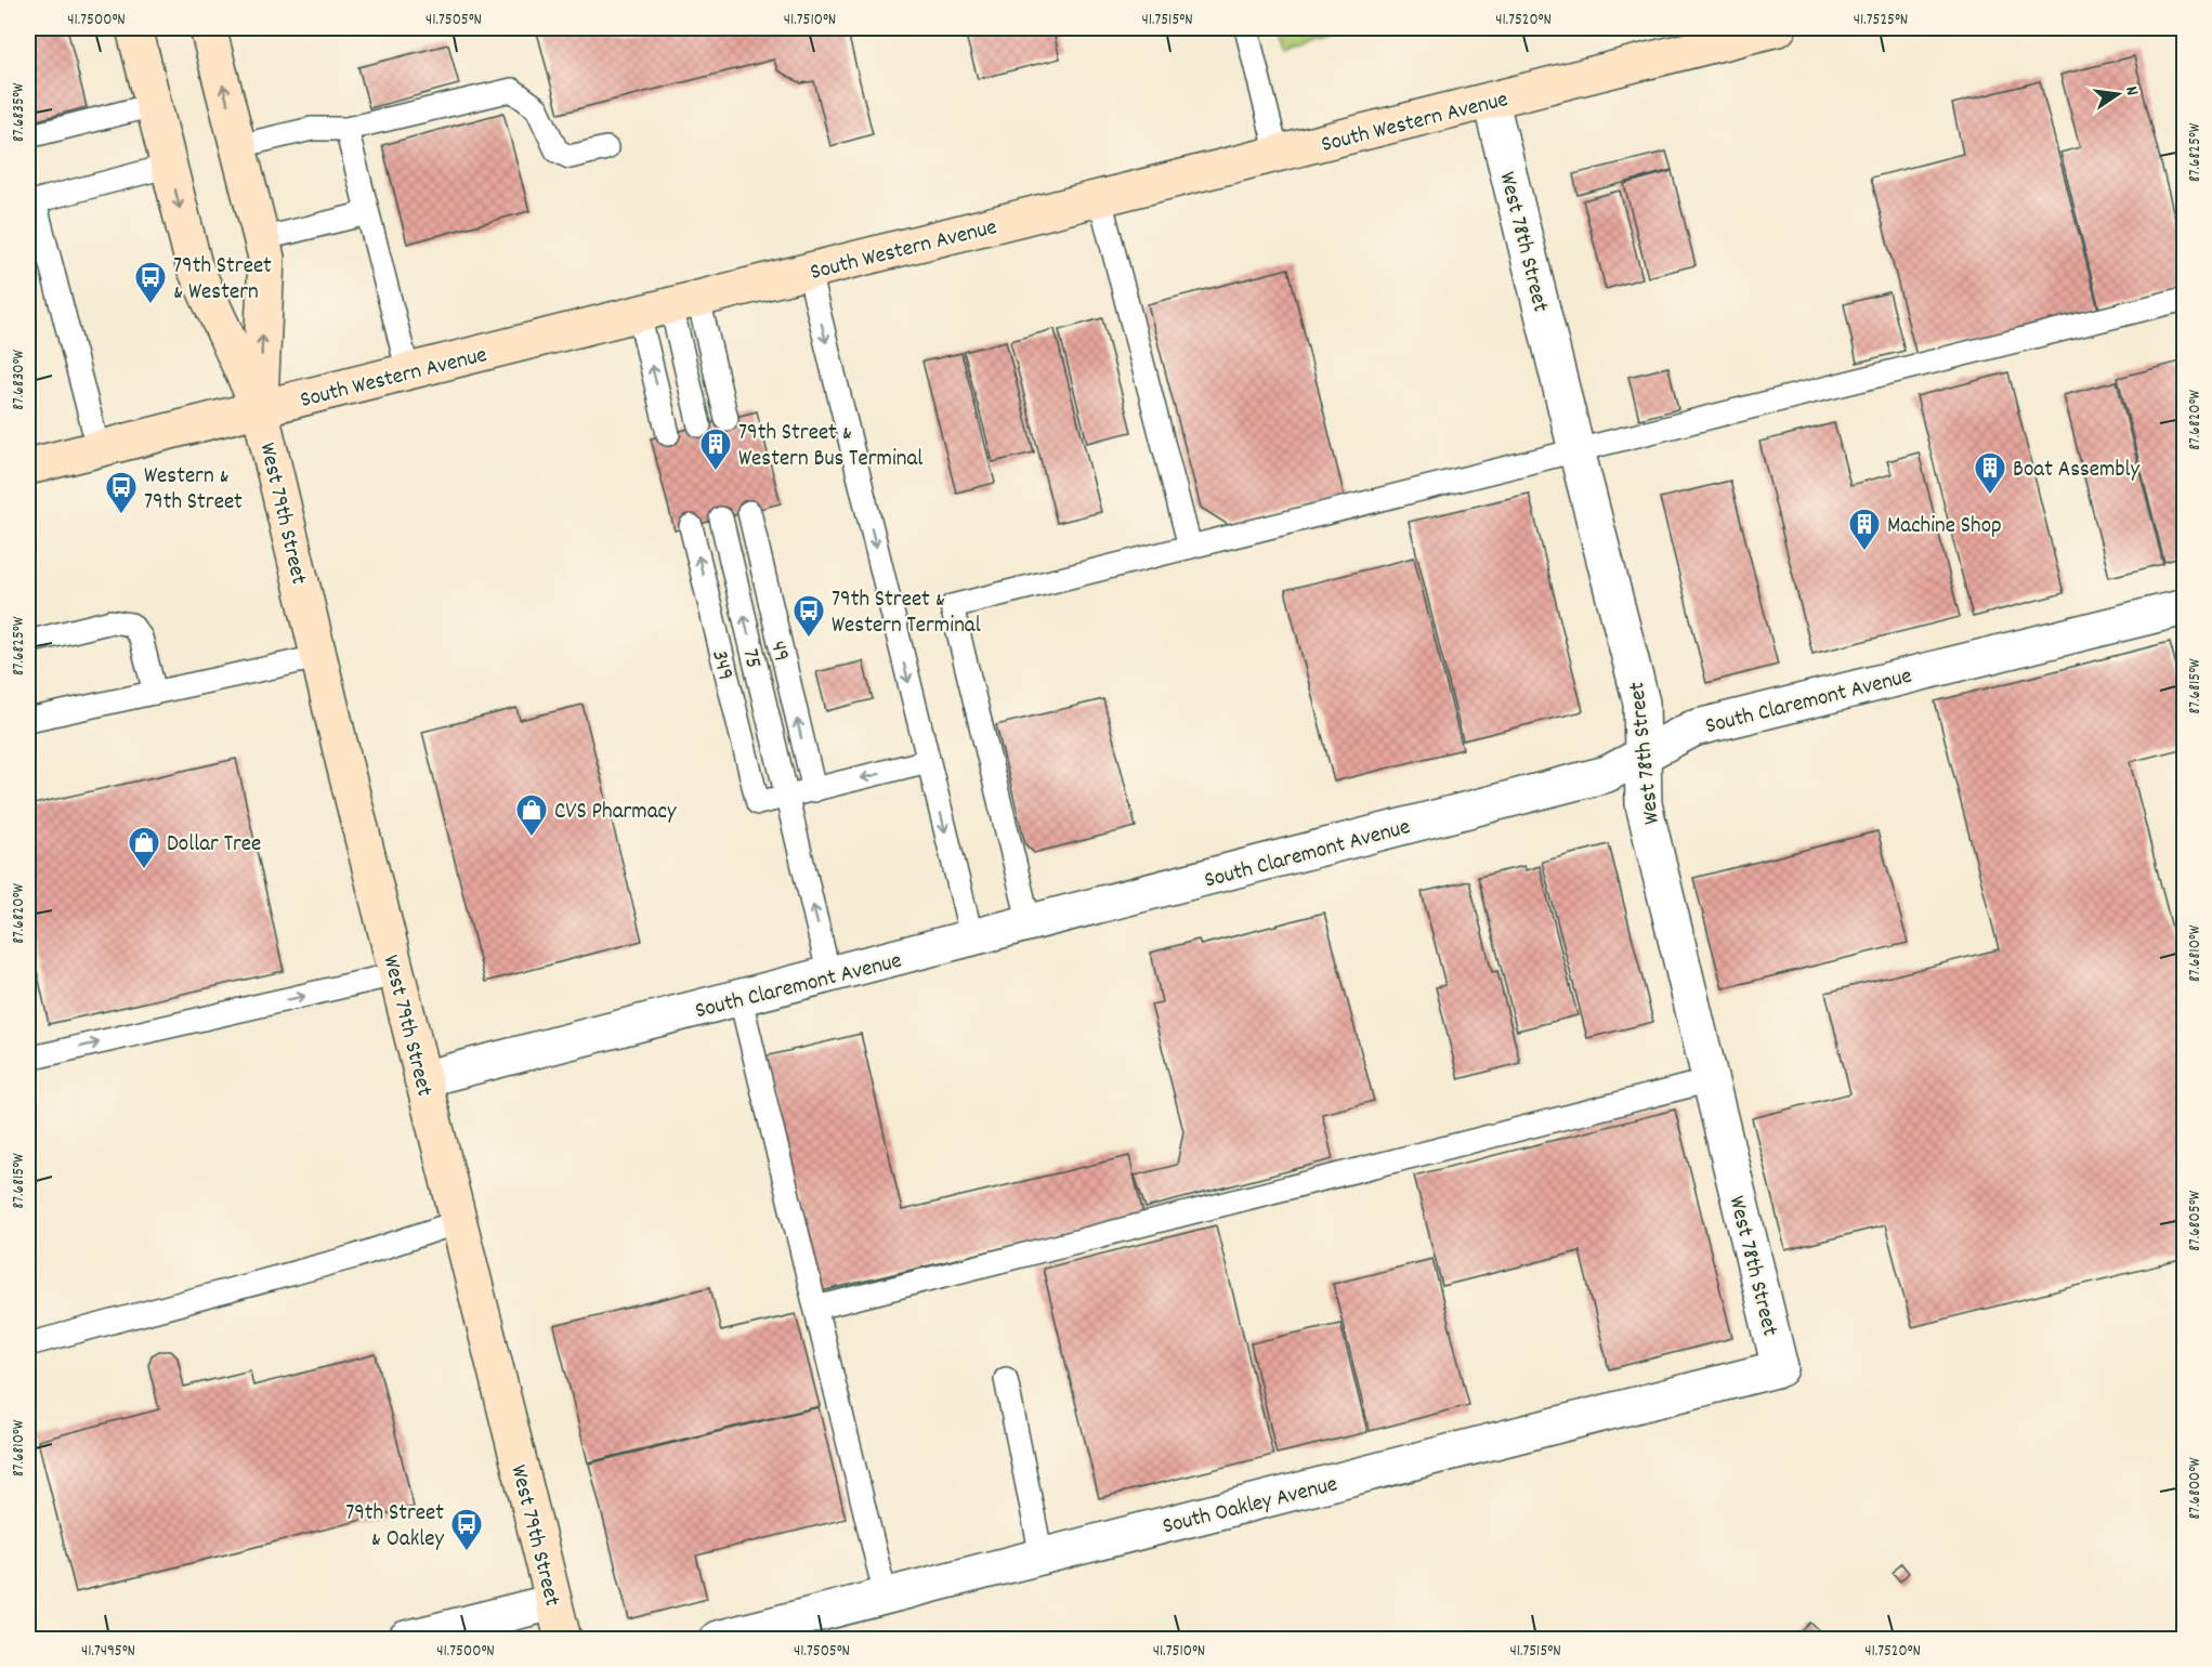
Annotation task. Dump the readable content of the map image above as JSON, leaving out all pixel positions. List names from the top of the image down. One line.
{"streets":{"main road":["South Western Avenue","West 79th Street"],"street":["West 78th Street","South Claremont Avenue","South Oakley Avenue"],"lane":["49","75","349"]},"crossings":[["South Western Avenue","West 78th Street"],["South Western Avenue","West 79th Street"],["West 78th Street","South Claremont Avenue"],["West 78th Street","South Oakley Avenue"],["West 79th Street","South Claremont Avenue"],["75","349"],["75","South Claremont Avenue"]],"places":{"bus stop":["79th Street & Western","Western & 79th Street","79th Street & Western Terminal","79th Street & Oakley"],"building":["79th Street & Western Bus Terminal","Boat Assembly","Machine Shop"],"shop":["CVS Pharmacy","Dollar Tree"]},"north":"right","coordinates":["41.7500°N","41.7505°N","41.7510°N","41.7515°N","41.7520°N","41.7525°N","87.6835°W","87.6825°W","87.6830°W","87.6820°W","87.6815°W","87.6810°W","87.6805°W","87.6800°W","41.7495°N"]}
